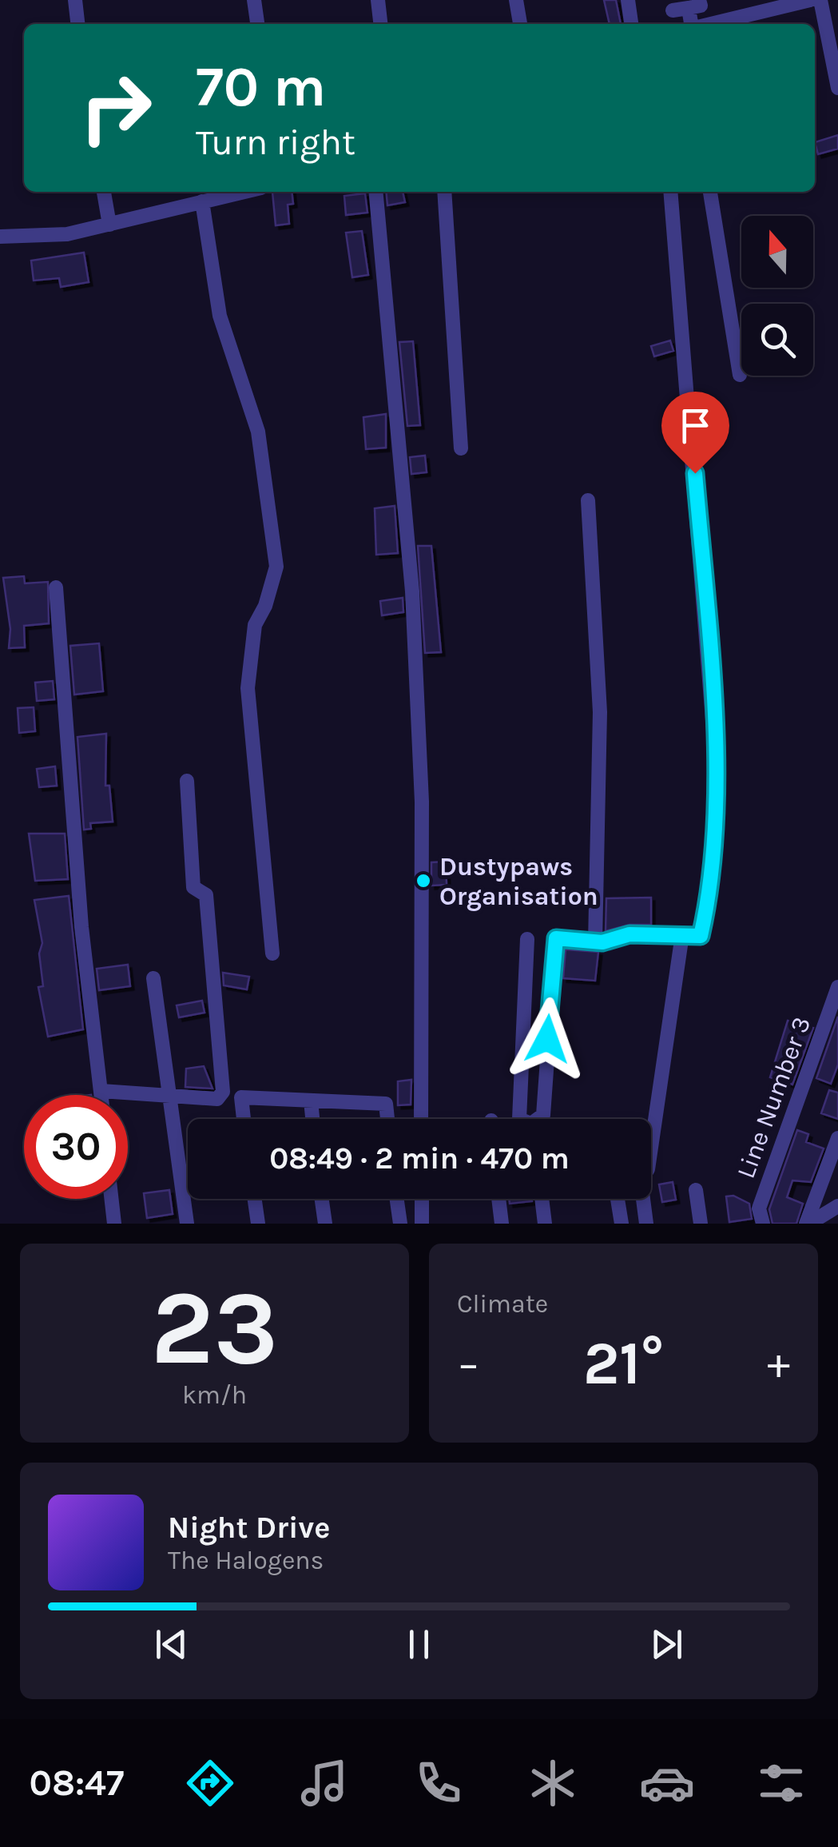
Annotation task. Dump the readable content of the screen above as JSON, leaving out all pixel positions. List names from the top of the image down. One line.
{"streets":{"street":["Line Number 3"]},"places":["Dustypaws Organisation"],"north":"top","page":{"turn":["70 m","Turn right"],"limit":"30","trip":"08:49 · 2 min · 470 m","tile":[["23","km/h"],"Climate"],"heat":["−","21°","+"],"song":["Night Drive","The Halogens"],"tabs":"08:47"}}
